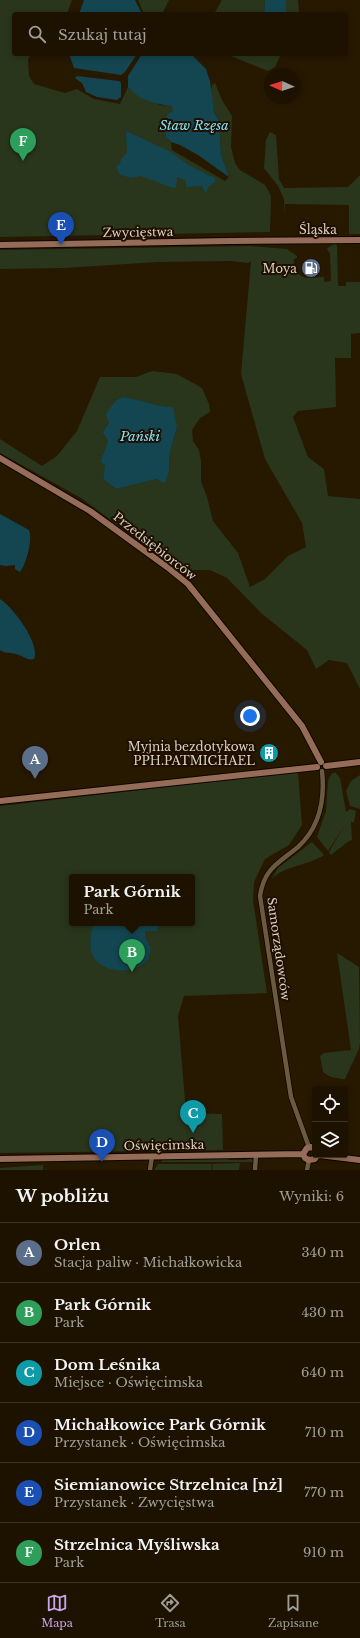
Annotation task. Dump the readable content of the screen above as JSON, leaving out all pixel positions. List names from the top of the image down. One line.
{"streets":{"street":["Śląska","Zwycięstwa","Przedsiębiorców","Samorządowców","Oświęcimska"]},"crossings":[["Śląska","Zwycięstwa"],["Przedsiębiorców","Samorządowców"]],"water":["Staw Rzęsa","Pański"],"places":{"fuel station":["Moya"],"building":["Myjnia bezdotykowa PPH.PATMICHAEL"]},"north":"left","page":{"search":"Szukaj tutaj","pins":["F","E","A","B","C","D"],"popup":["Park Górnik","Park"],"heading":["W pobliżu","Wyniki: 6"],"list":[{"mark":"A","name":"Orlen","note":"Stacja paliw · Michałkowicka","value":"340 m"},{"mark":"B","name":"Park Górnik","note":"Park","value":"430 m"},{"mark":"C","name":"Dom Leśnika","note":"Miejsce · Oświęcimska","value":"640 m"},{"mark":"D","name":"Michałkowice Park Górnik","note":"Przystanek · Oświęcimska","value":"710 m"},{"mark":"E","name":"Siemianowice Strzelnica [nż]","note":"Przystanek · Zwycięstwa","value":"770 m"},{"mark":"F","name":"Strzelnica Myśliwska","note":"Park","value":"910 m"}],"nav":["Mapa","Trasa","Zapisane"]}}
